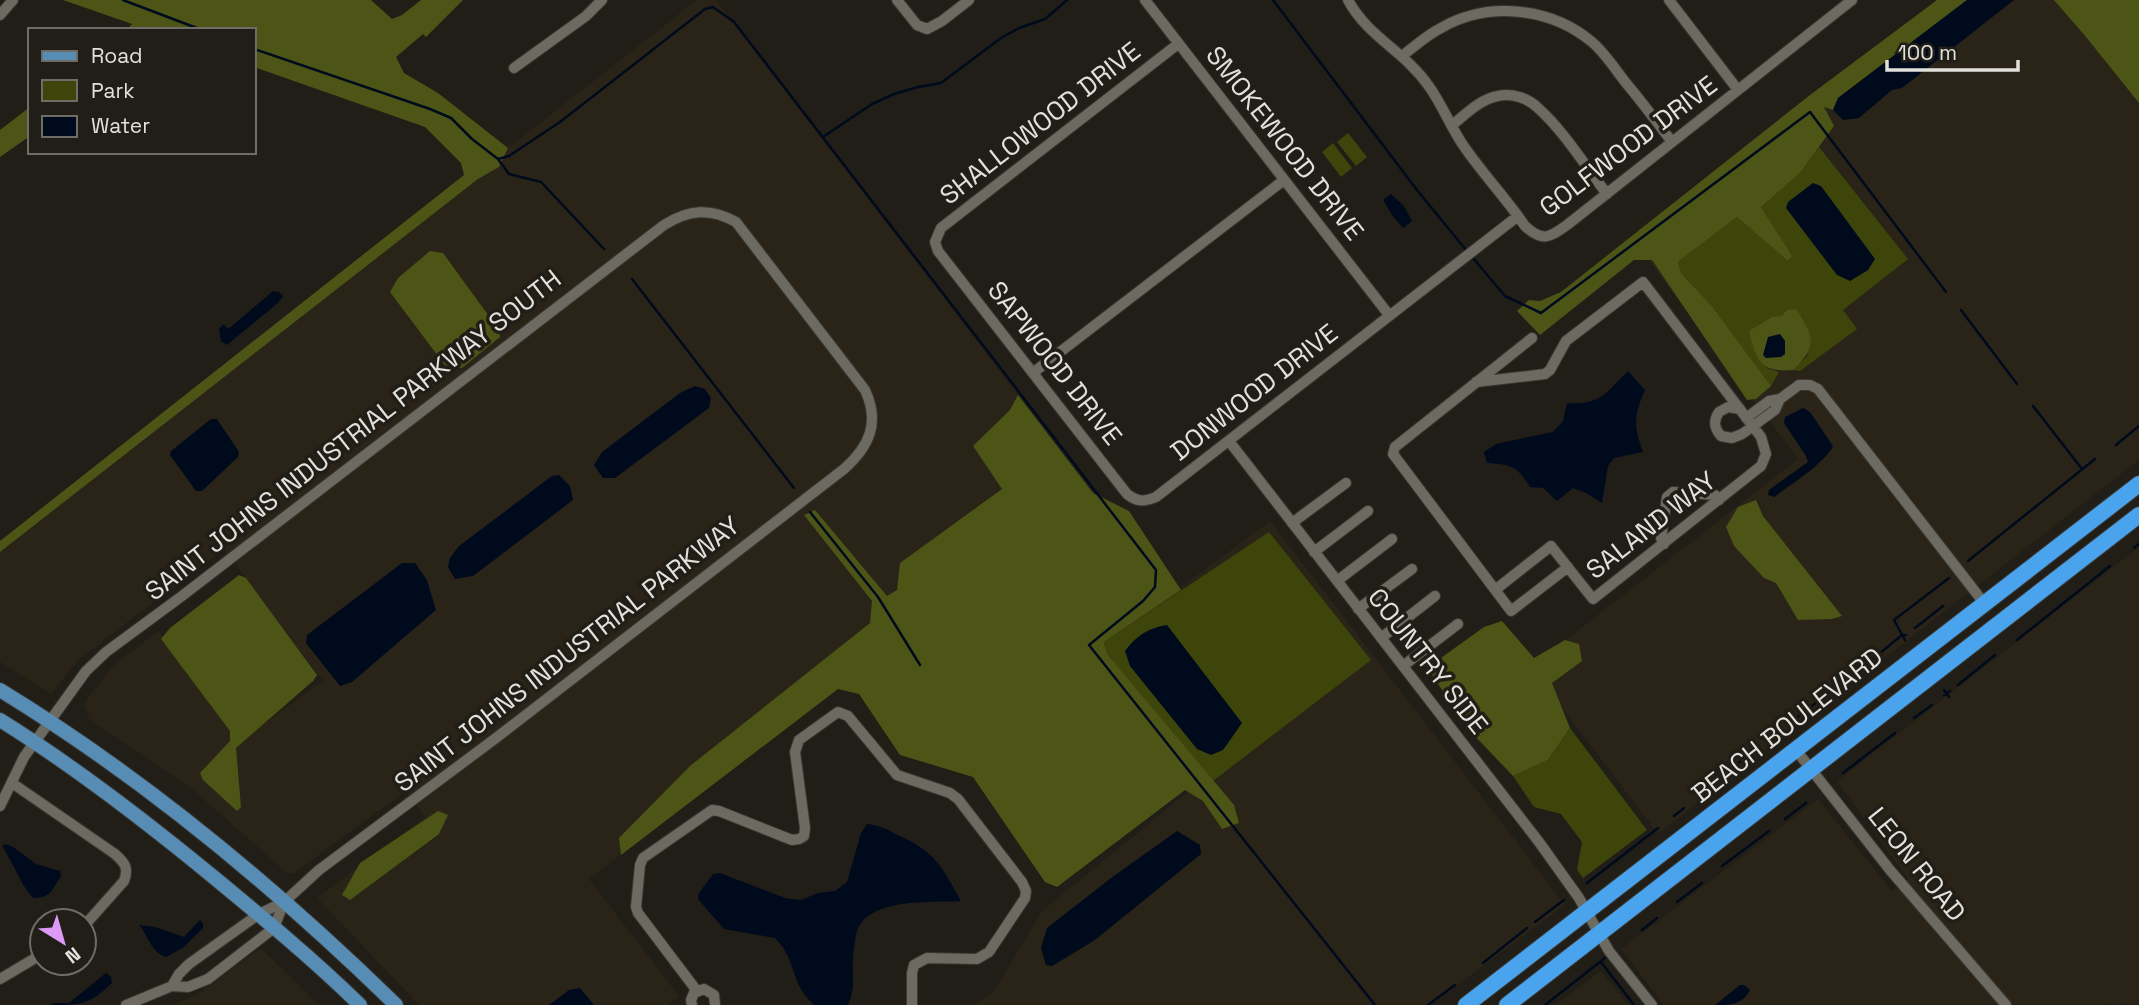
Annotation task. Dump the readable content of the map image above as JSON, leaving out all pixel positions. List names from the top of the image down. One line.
{"streets":{"highway":["BEACH BOULEVARD"],"street":["SHALLOWOOD DRIVE","SMOKEWOOD DRIVE","GOLFWOOD DRIVE","SAPWOOD DRIVE","DONWOOD DRIVE","SAINT JOHNS INDUSTRIAL PARKWAY SOUTH","SALAND WAY","SAINT JOHNS INDUSTRIAL PARKWAY","COUNTRY SIDE","LEON ROAD"]},"crossings":[["SHALLOWOOD DRIVE","SMOKEWOOD DRIVE"],["SHALLOWOOD DRIVE","SAPWOOD DRIVE"],["SMOKEWOOD DRIVE","DONWOOD DRIVE"],["GOLFWOOD DRIVE","DONWOOD DRIVE"],["SAPWOOD DRIVE","DONWOOD DRIVE"],["DONWOOD DRIVE","COUNTRY SIDE"],["SAINT JOHNS INDUSTRIAL PARKWAY SOUTH","SAINT JOHNS INDUSTRIAL PARKWAY"],["COUNTRY SIDE","BEACH BOULEVARD"],["BEACH BOULEVARD","LEON ROAD"]],"legend":["Road","Park","Water"],"scale_bar":"100 m","north":"bottom right"}
